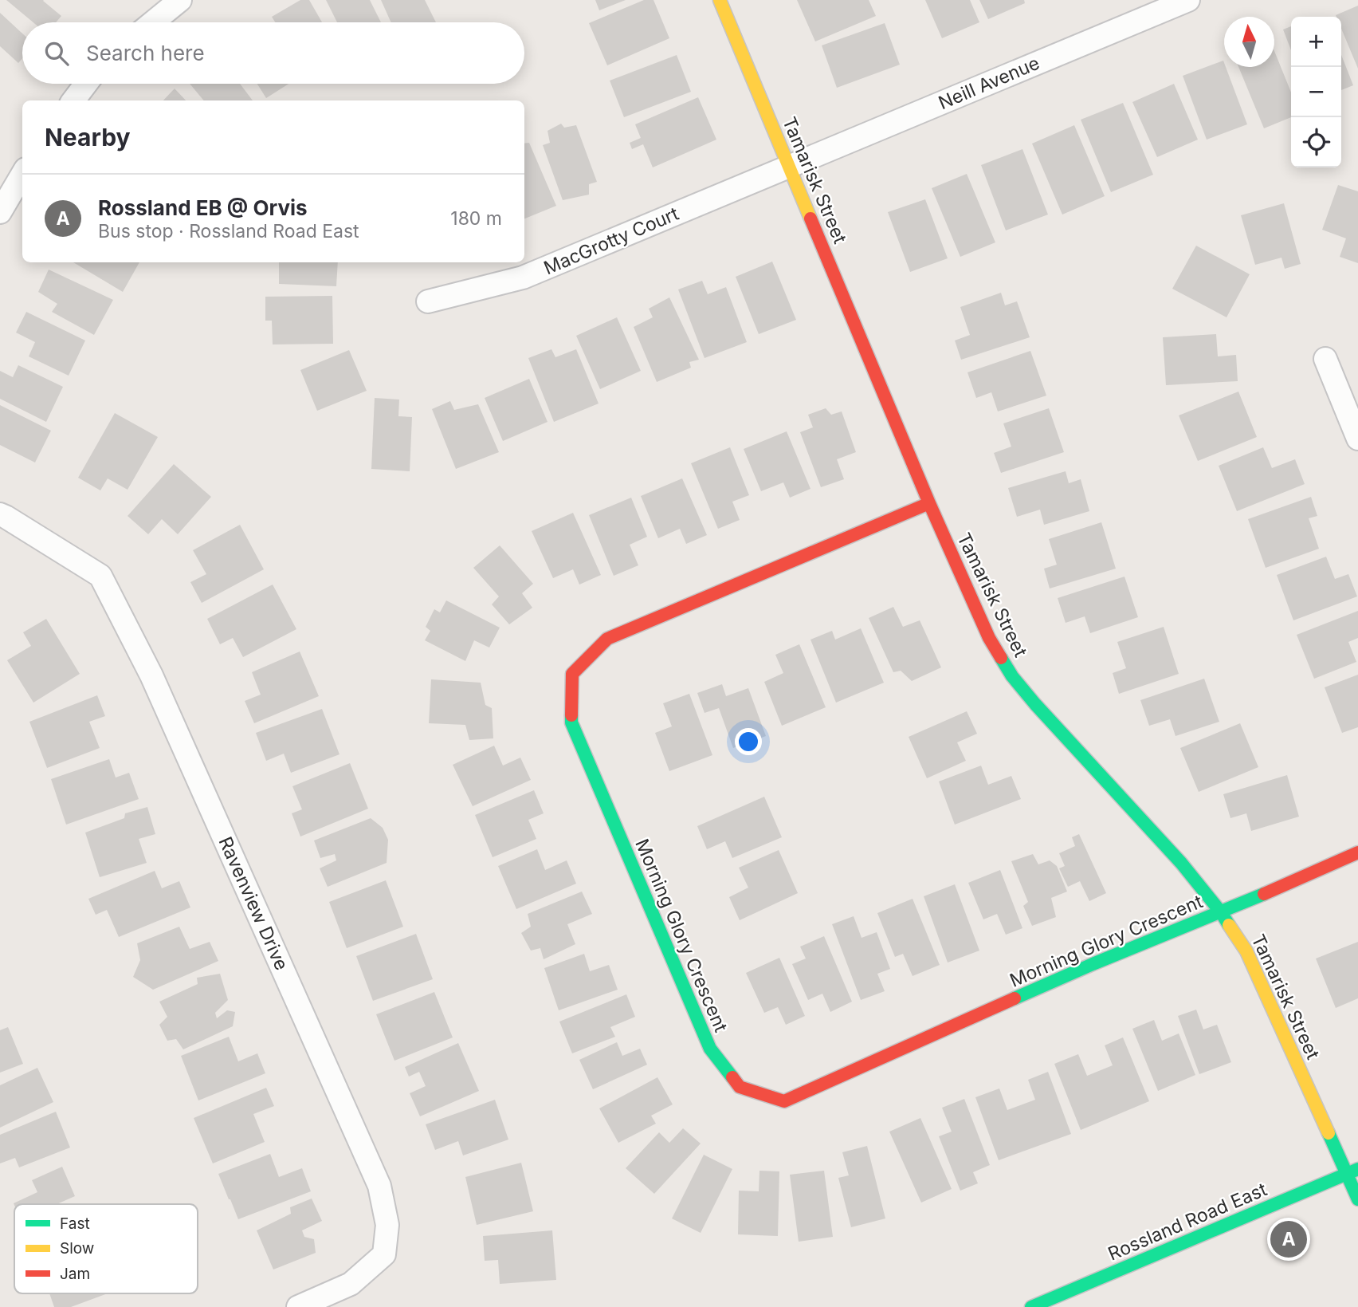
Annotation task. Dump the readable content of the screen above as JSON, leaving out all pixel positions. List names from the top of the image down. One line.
{"streets":{"street":["Neill Avenue","Tamarisk Street","MacGrotty Court","Ravenview Drive","Morning Glory Crescent","Rossland Road East"]},"crossings":[["Neill Avenue","Tamarisk Street"],["Neill Avenue","MacGrotty Court"],["Tamarisk Street","MacGrotty Court"],["Tamarisk Street","Morning Glory Crescent"],["Tamarisk Street","Rossland Road East"]],"legend":["Fast","Slow","Jam"],"north":"top","page":{"map_buttons":["+","−"],"search":"Search here","heading":"Nearby","list":[{"mark":"A","name":"Rossland EB @ Orvis","note":"Bus stop · Rossland Road East","value":"180 m"}],"pins":"A"}}
